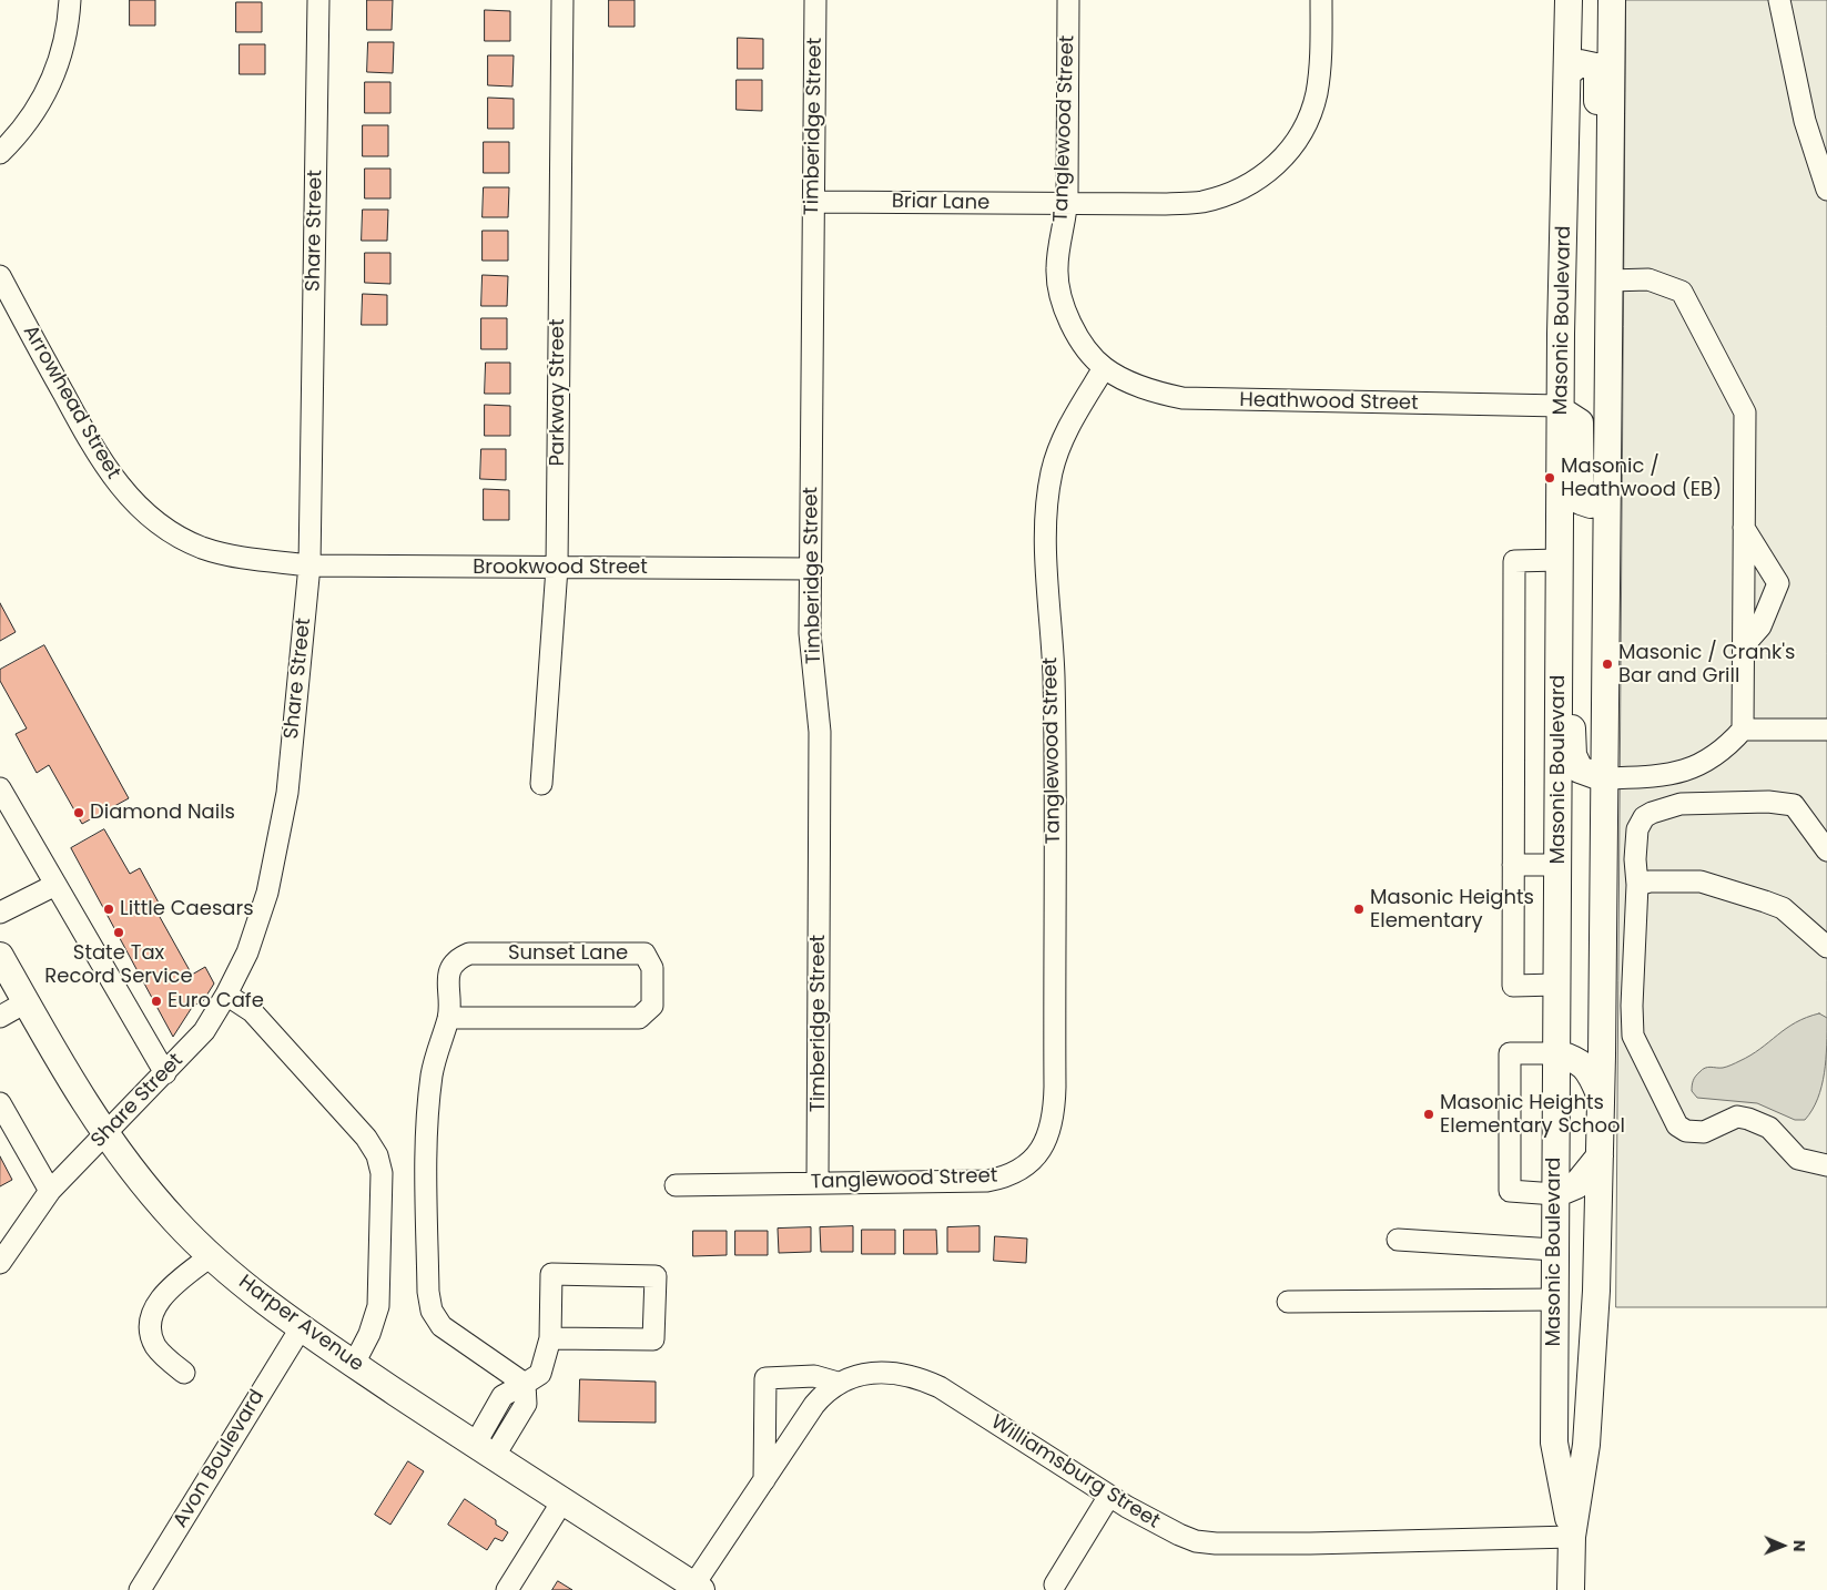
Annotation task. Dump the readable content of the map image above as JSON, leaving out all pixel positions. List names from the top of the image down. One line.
{"streets":{"main road":["Masonic Boulevard","Harper Avenue"],"street":["Timberidge Street","Tanglewood Street","Briar Lane","Share Street","Parkway Street","Arrowhead Street","Heathwood Street","Brookwood Street","Sunset Lane","Avon Boulevard","Williamsburg Street"]},"crossings":[["Timberidge Street","Tanglewood Street"],["Timberidge Street","Briar Lane"],["Timberidge Street","Brookwood Street"],["Tanglewood Street","Briar Lane"],["Tanglewood Street","Heathwood Street"],["Share Street","Arrowhead Street"],["Share Street","Brookwood Street"],["Share Street","Harper Avenue"],["Masonic Boulevard","Heathwood Street"],["Masonic Boulevard","Williamsburg Street"],["Parkway Street","Brookwood Street"],["Arrowhead Street","Brookwood Street"],["Harper Avenue","Avon Boulevard"],["Harper Avenue","Williamsburg Street"]],"places":["Masonic / Heathwood (EB)","Masonic / Crank's Bar and Grill","Diamond Nails","Little Caesars","Masonic Heights Elementary","State Tax Record Service","Euro Cafe","Masonic Heights Elementary School"],"north":"right"}
